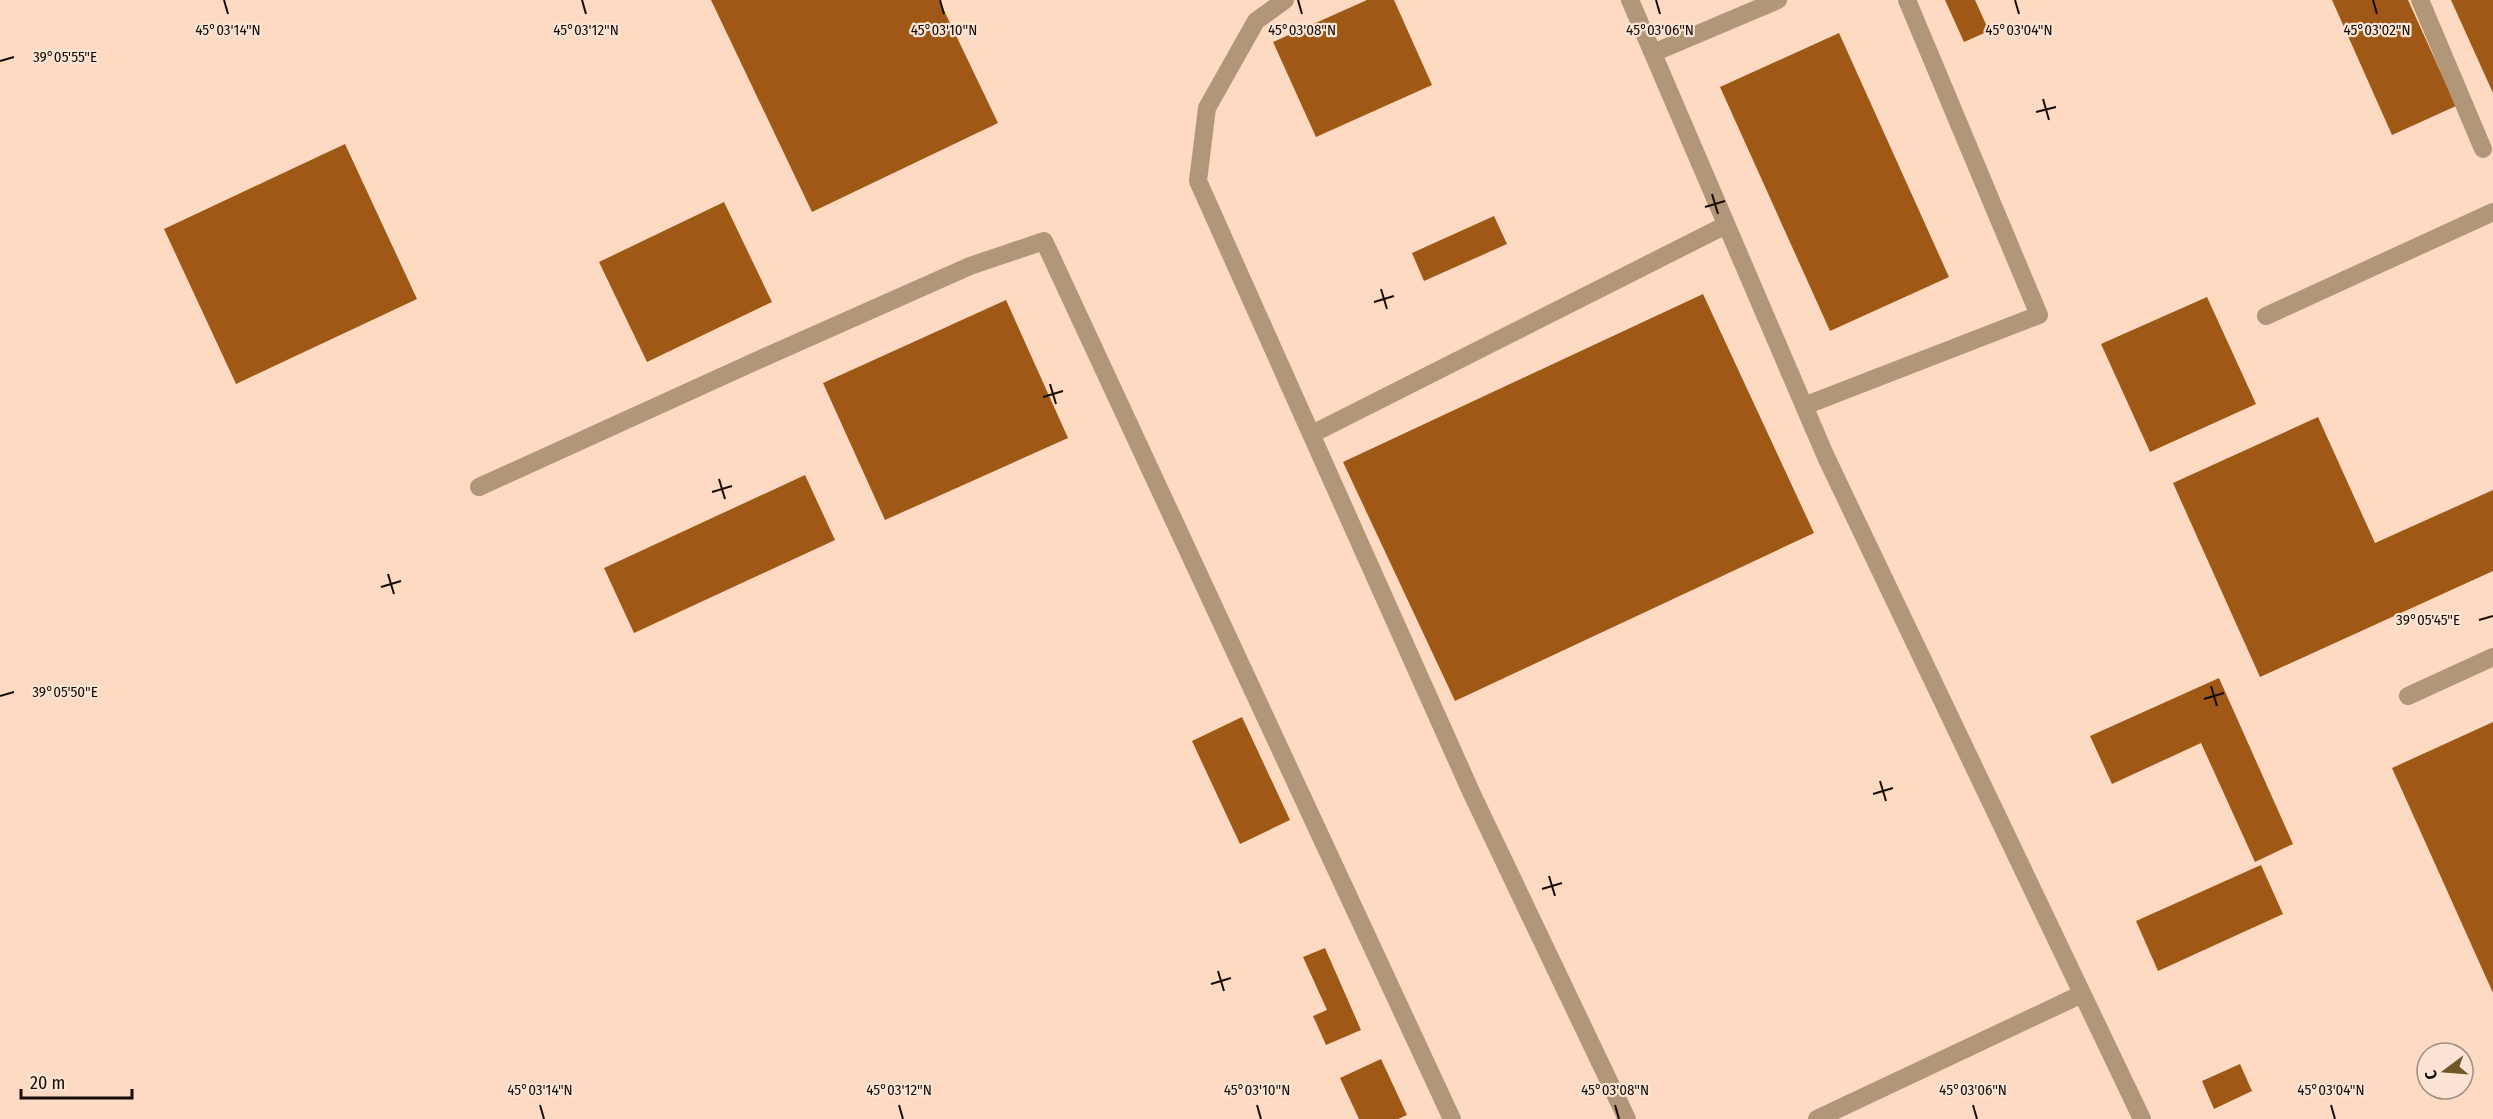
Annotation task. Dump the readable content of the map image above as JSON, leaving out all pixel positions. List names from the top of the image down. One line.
{"scale_bar":"20 m","north":"left","coordinates":["45°03'14\"N","45°03'12\"N","45°03'10\"N","45°03'08\"N","45°03'06\"N","45°03'04\"N","45°03'02\"N","39°05'55\"E","39°05'45\"E","39°05'50\"E"]}
